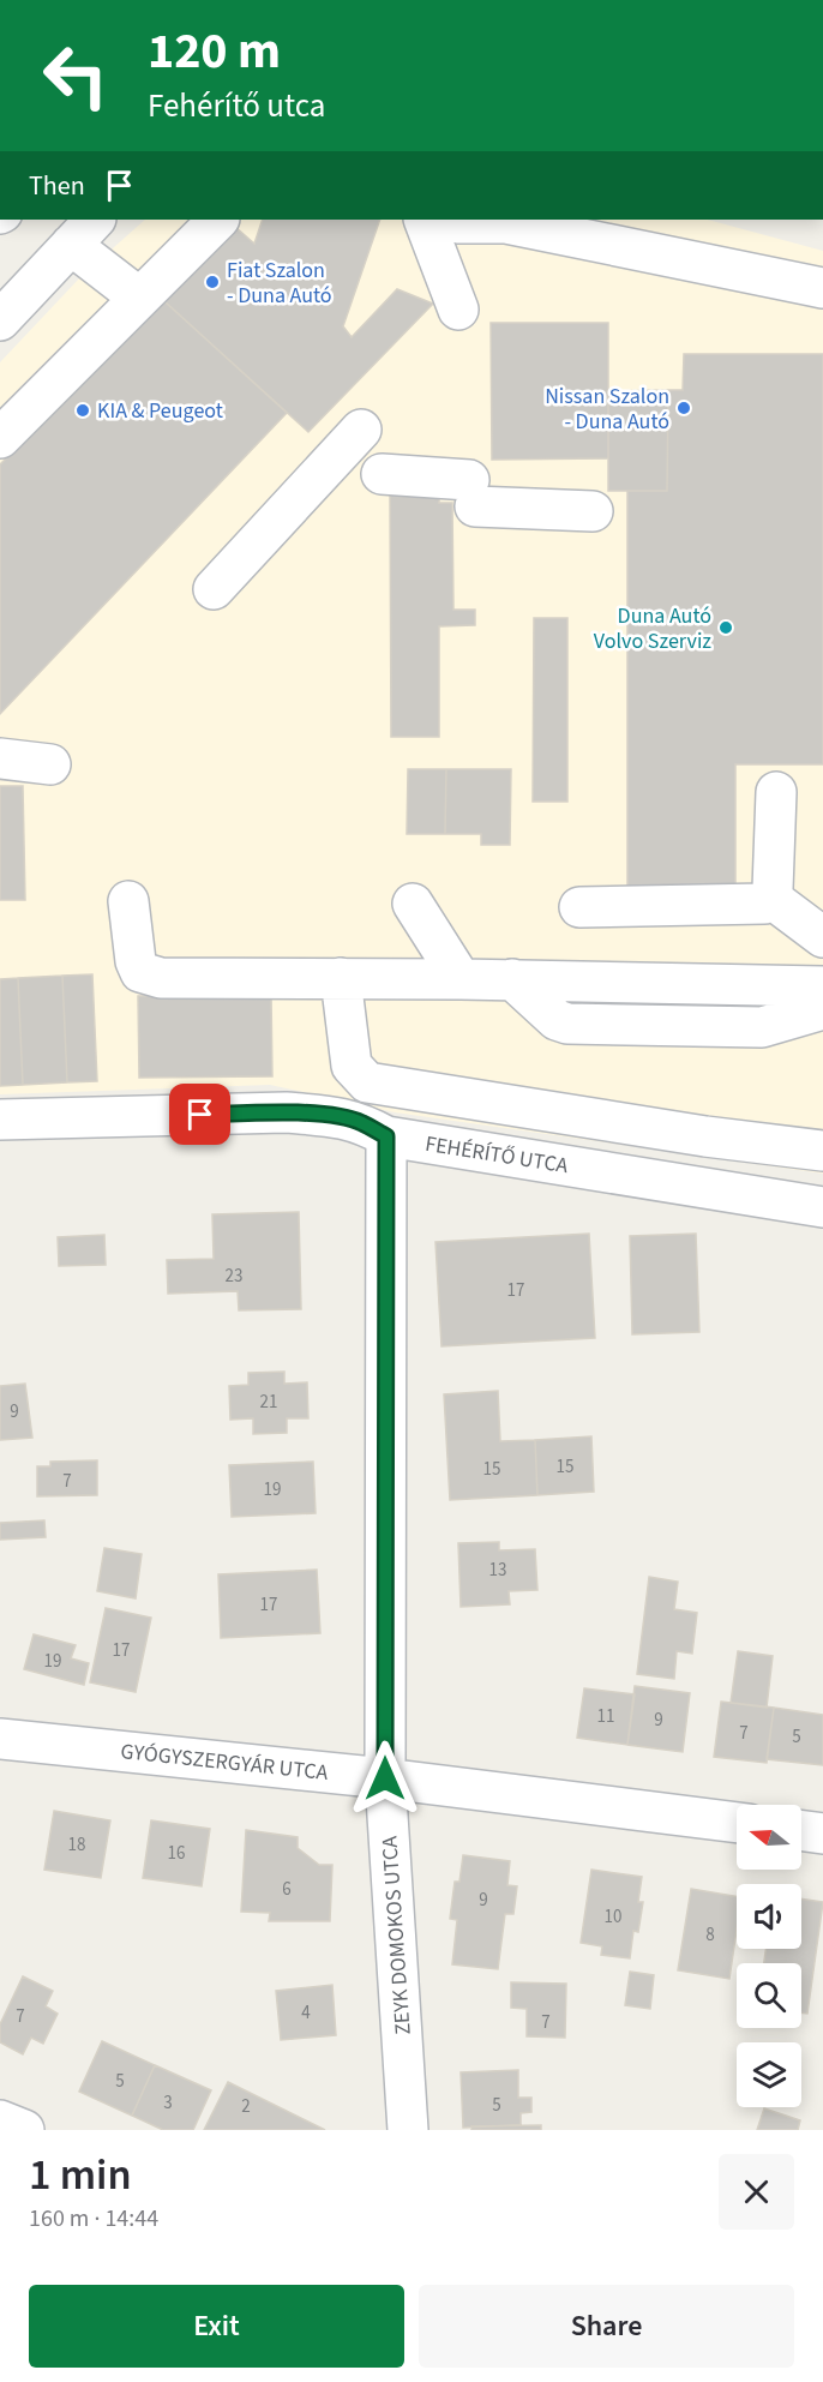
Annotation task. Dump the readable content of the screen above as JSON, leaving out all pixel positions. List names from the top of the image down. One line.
{"streets":{"street":["FEHÉRÍTŐ UTCA","GYÓGYSZERGYÁR UTCA","ZEYK DOMOKOS UTCA"]},"crossings":[["FEHÉRÍTŐ UTCA","ZEYK DOMOKOS UTCA"],["GYÓGYSZERGYÁR UTCA","ZEYK DOMOKOS UTCA"]],"places":["Fiat Szalon - Duna Autó","Nissan Szalon - Duna Autó","KIA & Peugeot","Duna Autó Volvo Szerviz"],"house_numbers":["23","17","21","9","15","15","7","19","13","17","17","19","11","9","7","5","18","16","6","9","10","8","4","7","7","5","3","5","2"],"north":"left","page":{"turn":["120 m","Fehérítő utca"],"then":"Then","heading":["1 min","160 m · 14:44"],"buttons":["Exit","Share"]}}
